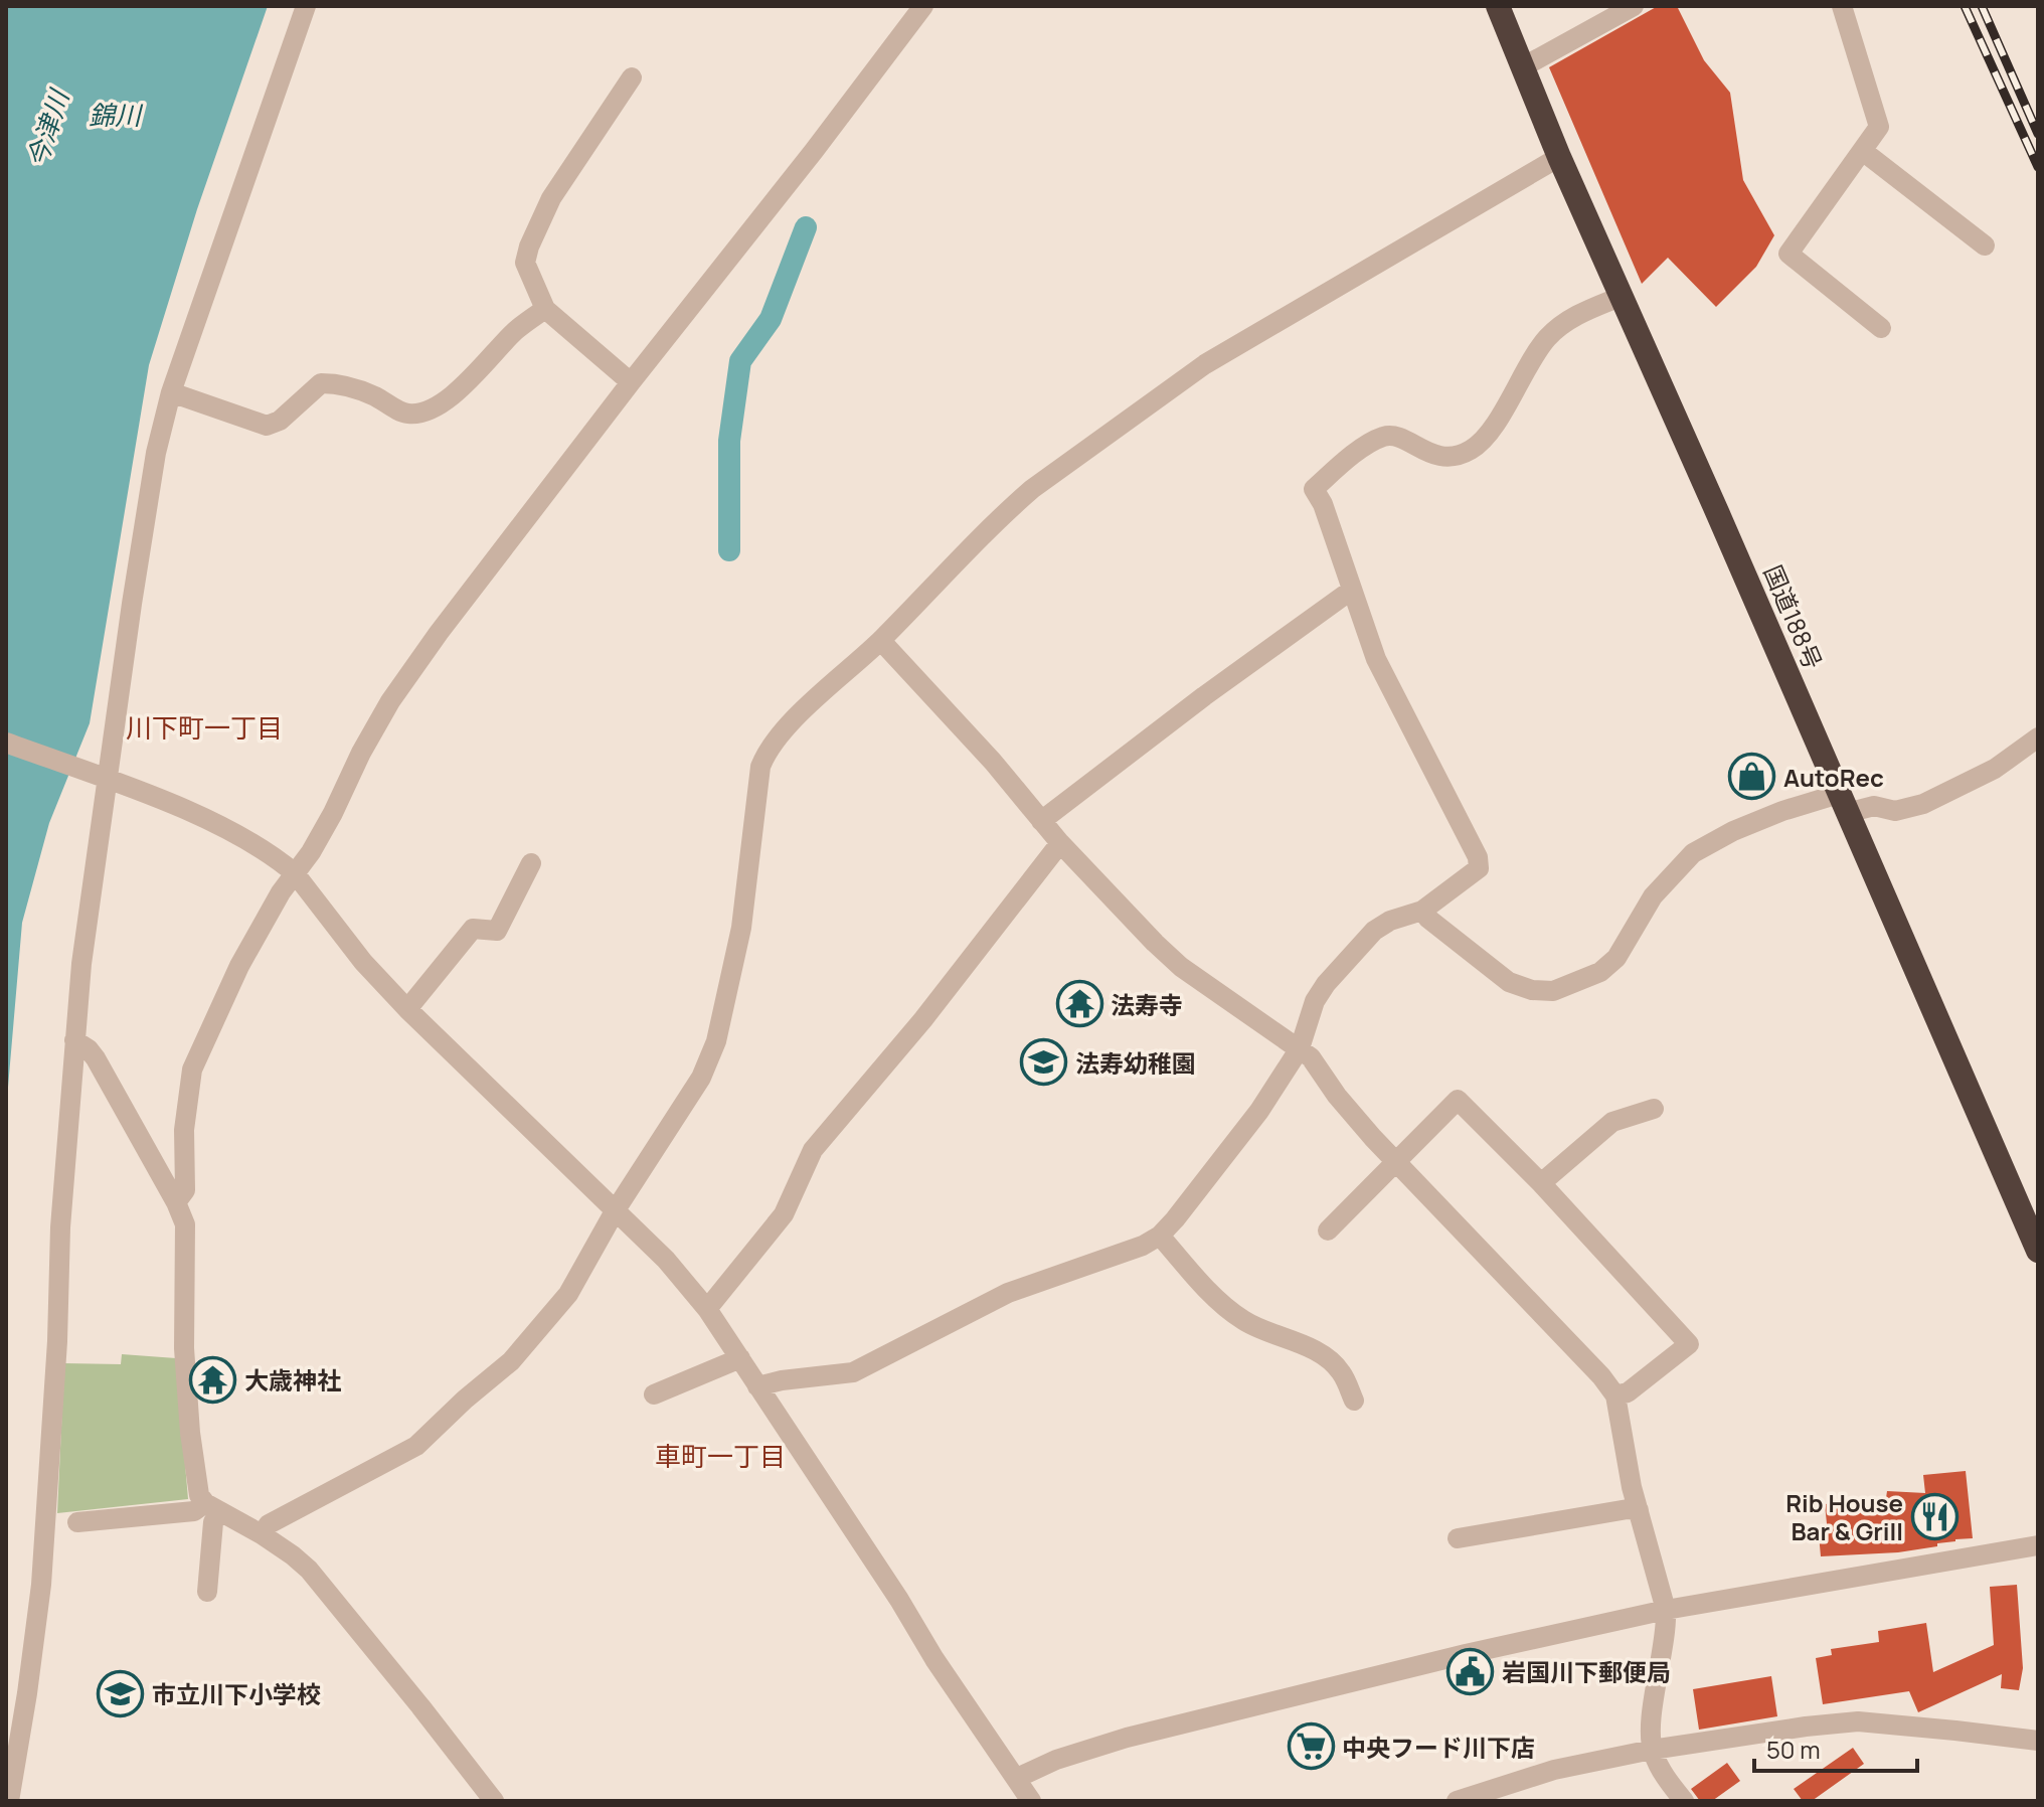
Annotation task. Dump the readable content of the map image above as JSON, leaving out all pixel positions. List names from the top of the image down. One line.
{"streets":{"highway":["国道188号"]},"districts":["川下町一丁目","車町一丁目"],"water":["錦川","今津川"],"places":{"shop":["AutoRec"],"temple":["法寿寺","大歳神社"],"school or university":["法寿幼稚園","市立川下小学校"],"restaurant":["Rib House Bar & Grill"],"public building":["岩国川下郵便局"],"supermarket":["中央フード川下店"]},"scale_bar":"50 m"}
